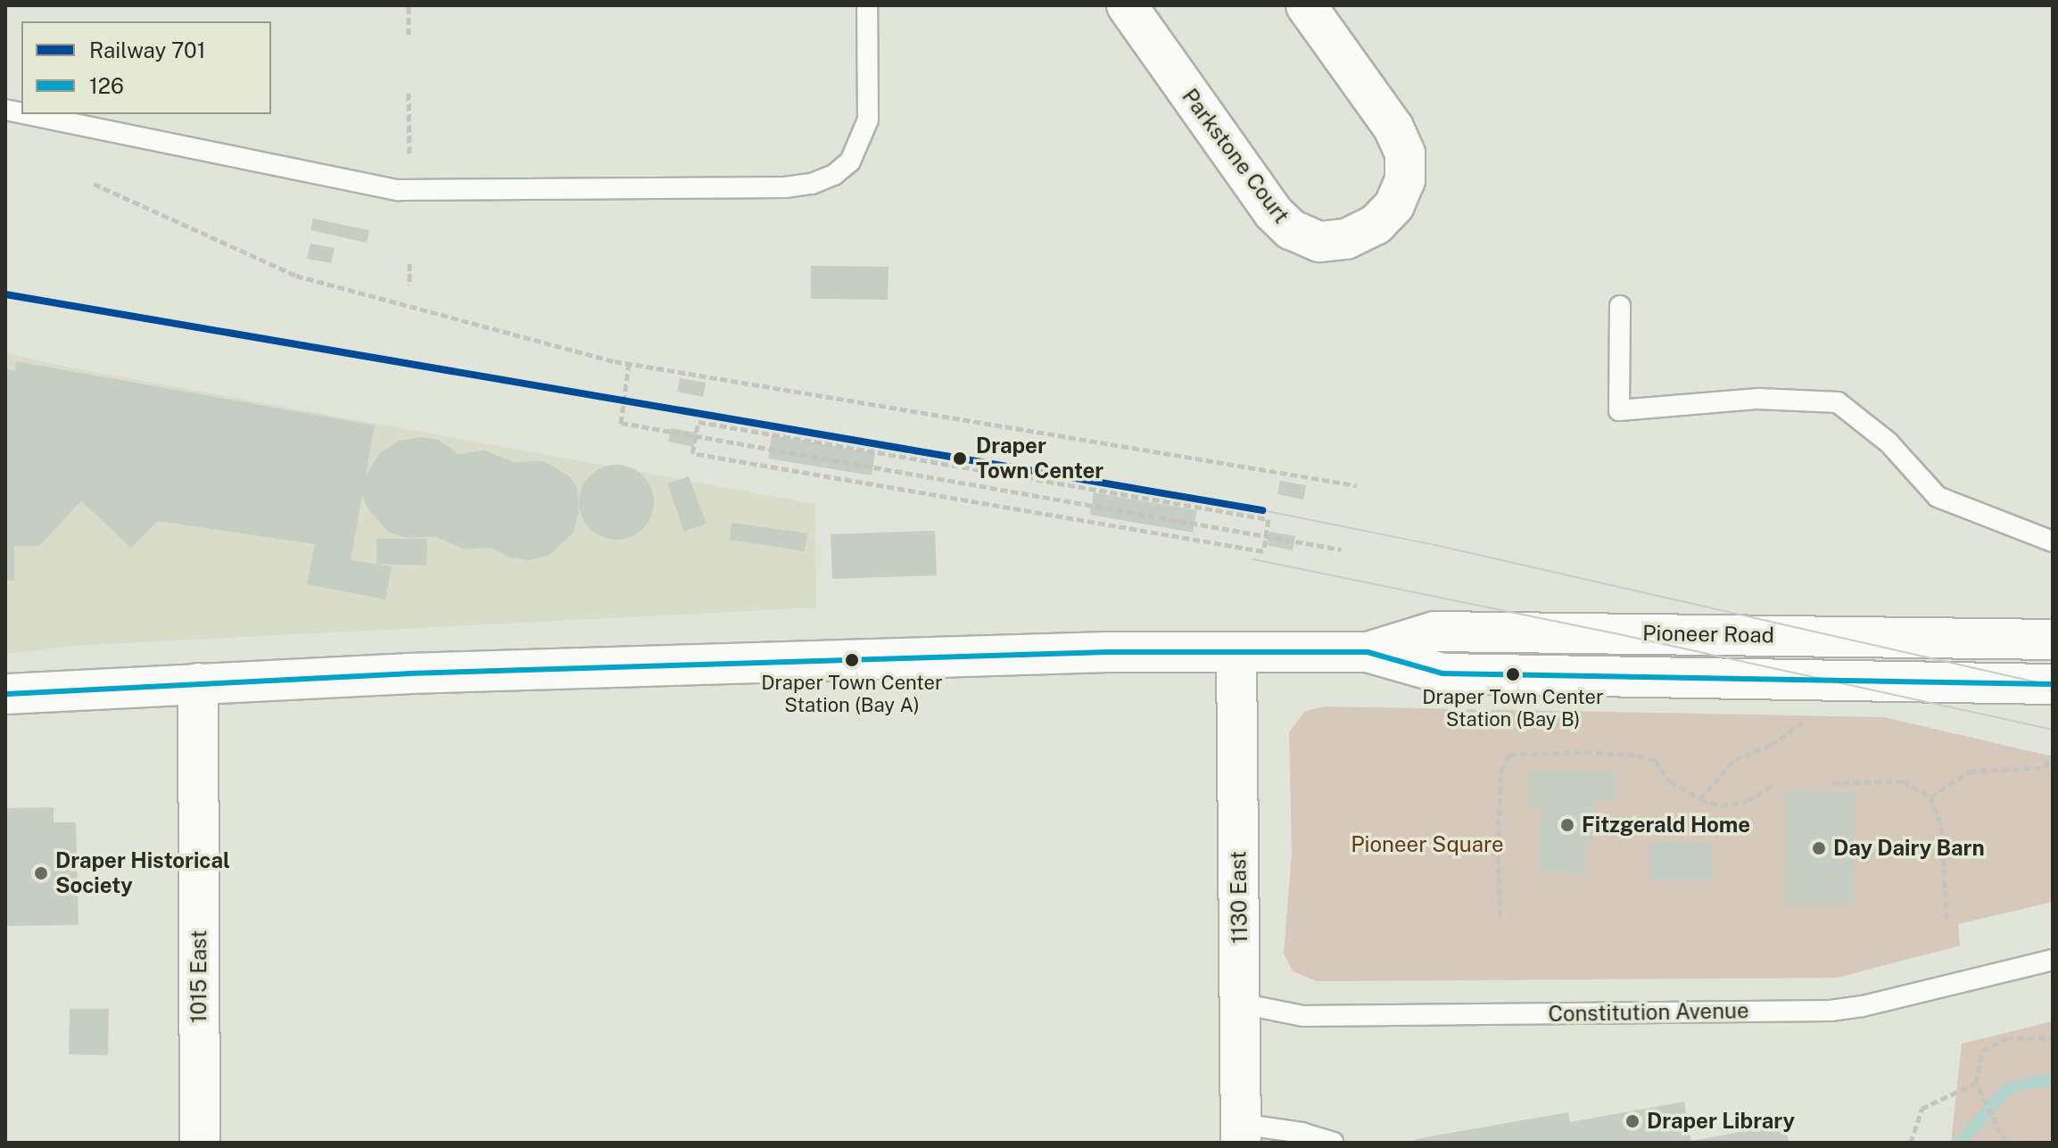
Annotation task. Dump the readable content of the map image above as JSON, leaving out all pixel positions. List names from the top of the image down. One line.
{"streets":{"street":["Parkstone Court","Pioneer Road","1130 East","1015 East"],"lane":["Constitution Avenue"]},"crossings":[["Pioneer Road","1130 East"],["Pioneer Road","1015 East"],["1130 East","Constitution Avenue"]],"parks":["Pioneer Square"],"places":["Draper Town Center","Draper Town Center Station (Bay A)","Draper Town Center Station (Bay B)","Fitzgerald Home","Day Dairy Barn","Draper Historical Society","Draper Library"],"lines":["rail line 701","transit line 126"],"legend":["Railway 701","126"]}
